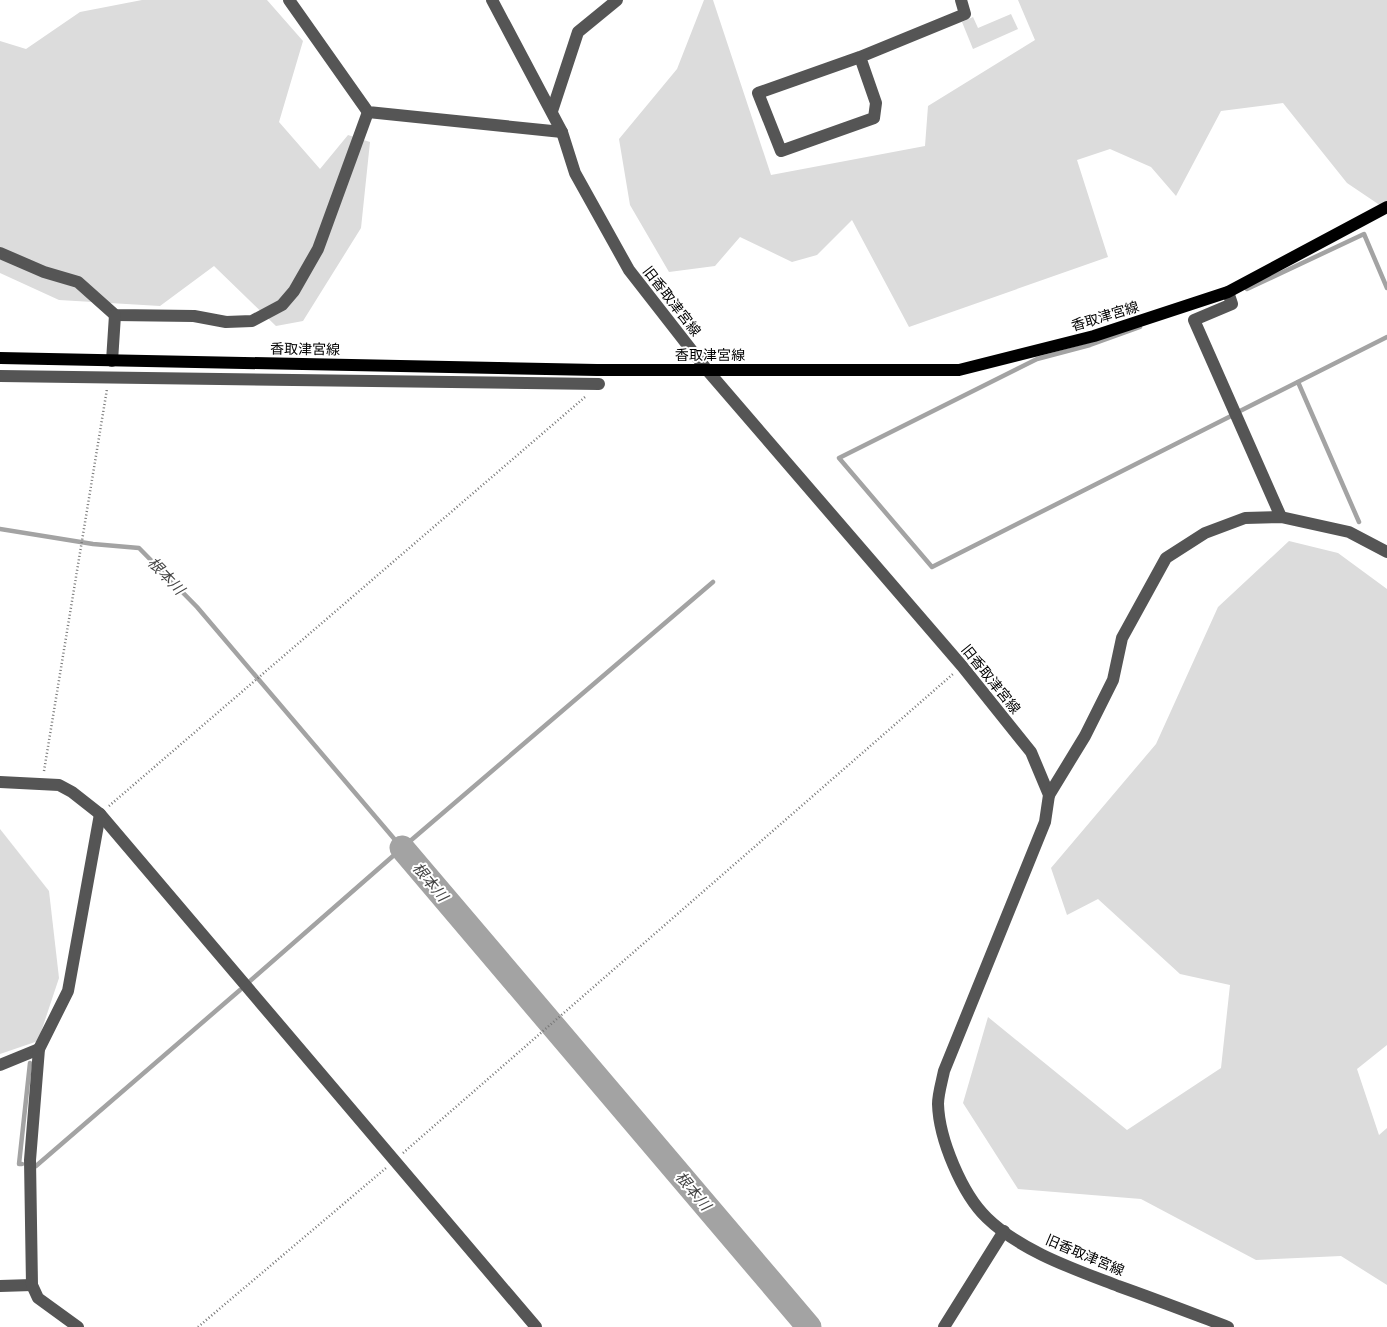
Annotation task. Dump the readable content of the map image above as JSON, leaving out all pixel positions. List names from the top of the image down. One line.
{"streets":{"main road":["香取津宮線"],"street":["旧香取津宮線"]},"crossings":[["旧香取津宮線","香取津宮線"]],"water":["根本川"]}
